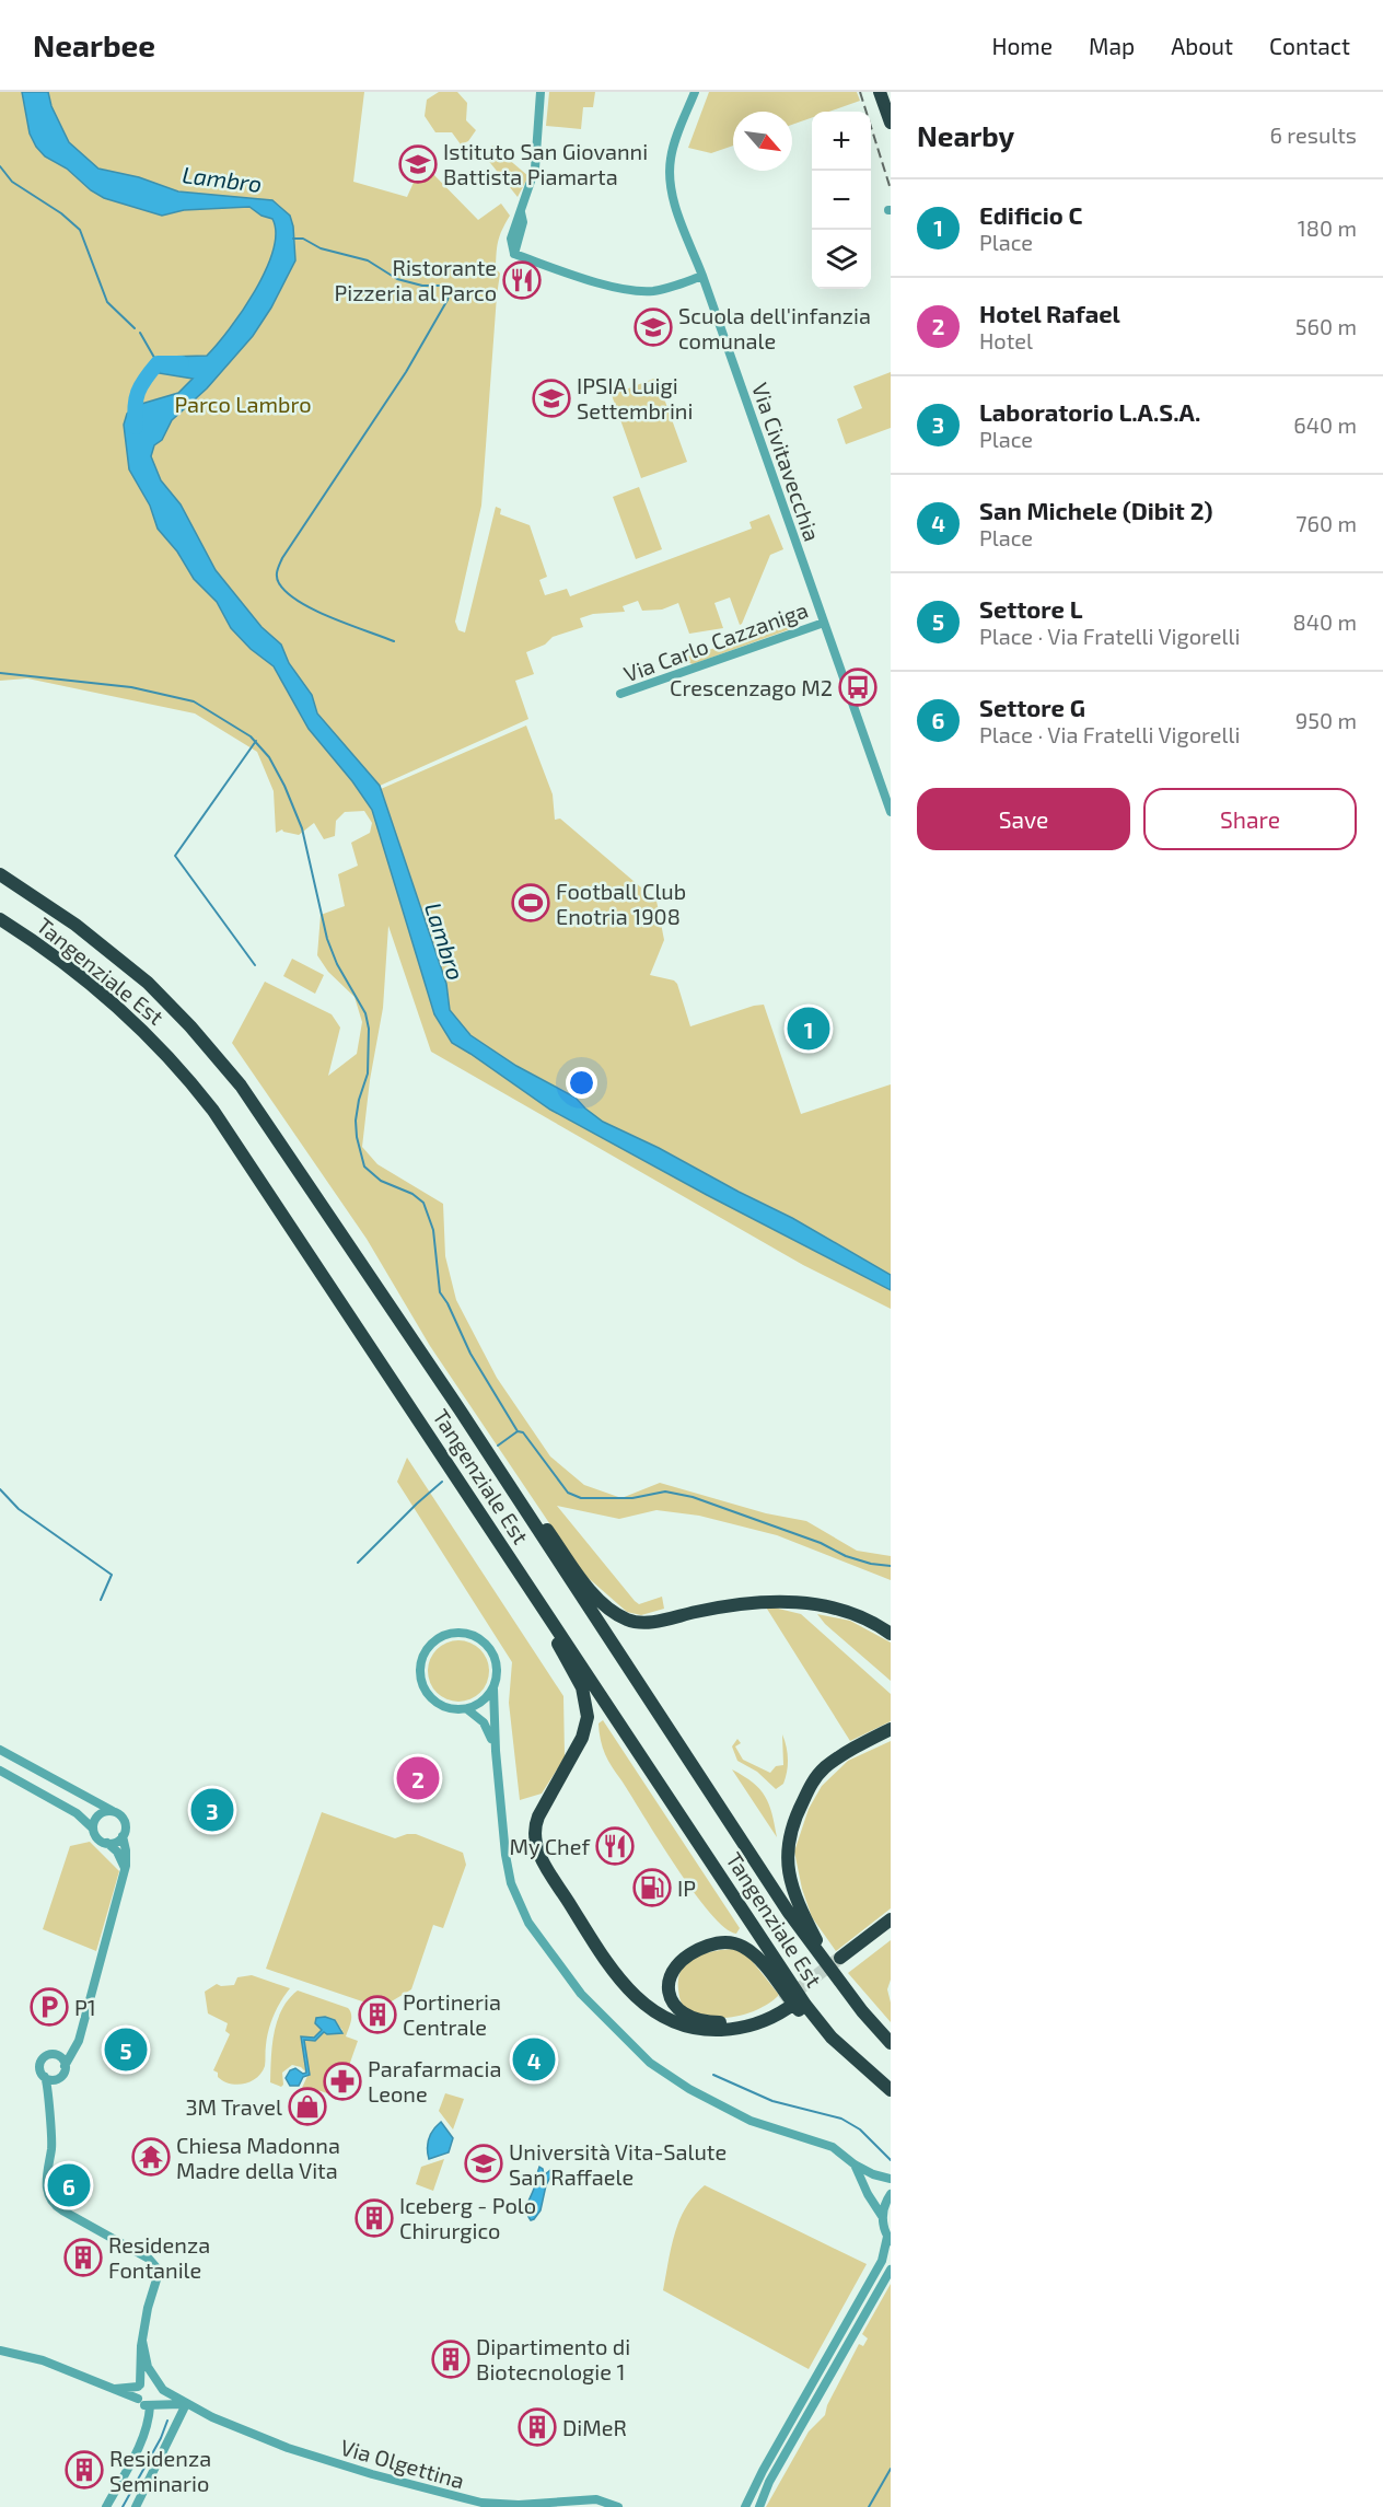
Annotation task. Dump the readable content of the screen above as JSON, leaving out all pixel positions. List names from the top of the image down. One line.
{"streets":{"highway":["Tangenziale Est"],"street":["Via Civitavecchia","Via Carlo Cazzaniga","Via Olgettina"]},"crossings":[["Via Civitavecchia","Via Carlo Cazzaniga"]],"water":["Lambro"],"parks":["Parco Lambro"],"places":{"school or university":["Istituto San Giovanni Battista Piamarta","Scuola dell'infanzia comunale","IPSIA Luigi Settembrini","Università Vita-Salute San Raffaele"],"restaurant":["Ristorante Pizzeria al Parco","My Chef"],"bus stop":["Crescenzago M2"],"sports":["Football Club Enotria 1908"],"fuel station":["IP"],"parking":["P1"],"building":["Portineria Centrale","Iceberg - Polo Chirurgico","Residenza Fontanile","Dipartimento di Biotecnologie 1","DiMeR","Residenza Seminario"],"pharmacy":["Parafarmacia Leone"],"shop":["3M Travel"],"temple":["Chiesa Madonna Madre della Vita"]},"north":"bottom right","page":{"header":"Nearbee","nav":["Home","Map","About","Contact"],"heading":["Nearby","6 results"],"map_buttons":["+","−"],"list":[{"mark":"1","name":"Edificio C","note":"Place","value":"180 m"},{"mark":"2","name":"Hotel Rafael","note":"Hotel","value":"560 m"},{"mark":"3","name":"Laboratorio L.A.S.A.","note":"Place","value":"640 m"},{"mark":"4","name":"San Michele (Dibit 2)","note":"Place","value":"760 m"},{"mark":"5","name":"Settore L","note":"Place · Via Fratelli Vigorelli","value":"840 m"},{"mark":"6","name":"Settore G","note":"Place · Via Fratelli Vigorelli","value":"950 m"}],"buttons":["Save","Share"],"pins":["1","2","3","5","4","6"]}}
